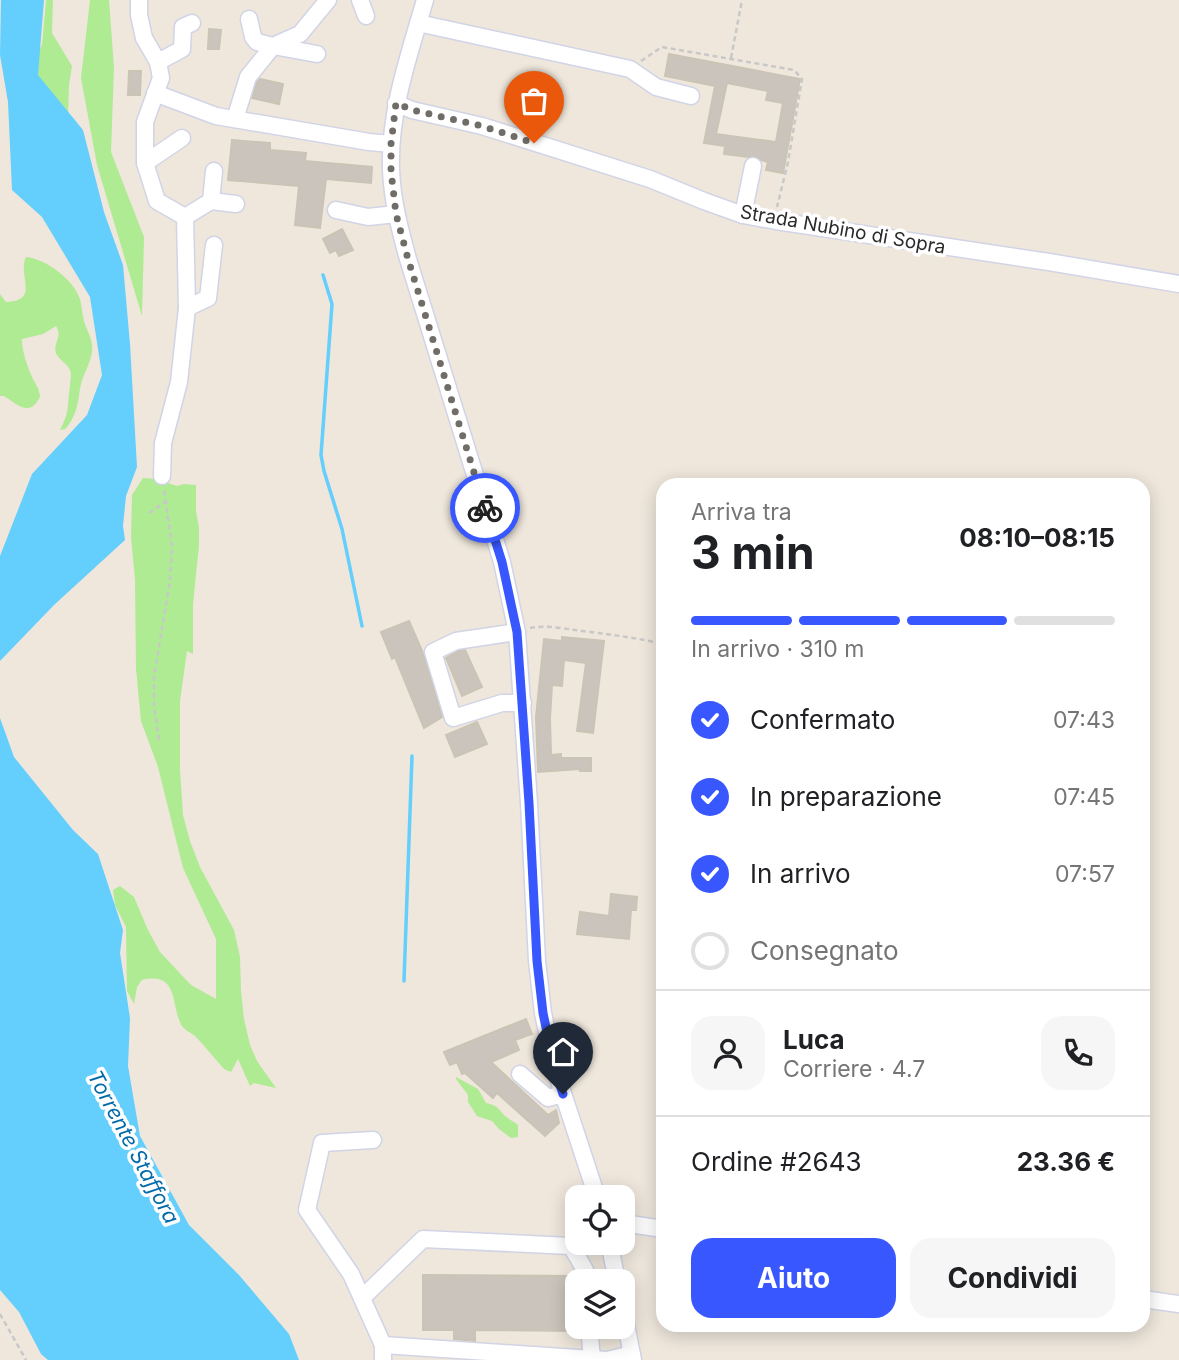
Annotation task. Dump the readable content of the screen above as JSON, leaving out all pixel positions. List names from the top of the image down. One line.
{"streets":{"street":["Strada Nubino di Sopra"]},"water":["Torrente Staffora"],"page":{"heading":["3 min","Arriva tra","08:10–08:15"],"panel":["Luca","Corriere · 4.7","Ordine #2643","23.36 €"],"bar":"In arrivo · 310 m","list":[["Confermato","07:43"],["In preparazione","07:45"],["In arrivo","07:57"],"Consegnato"],"buttons":["Aiuto","Condividi"]}}
